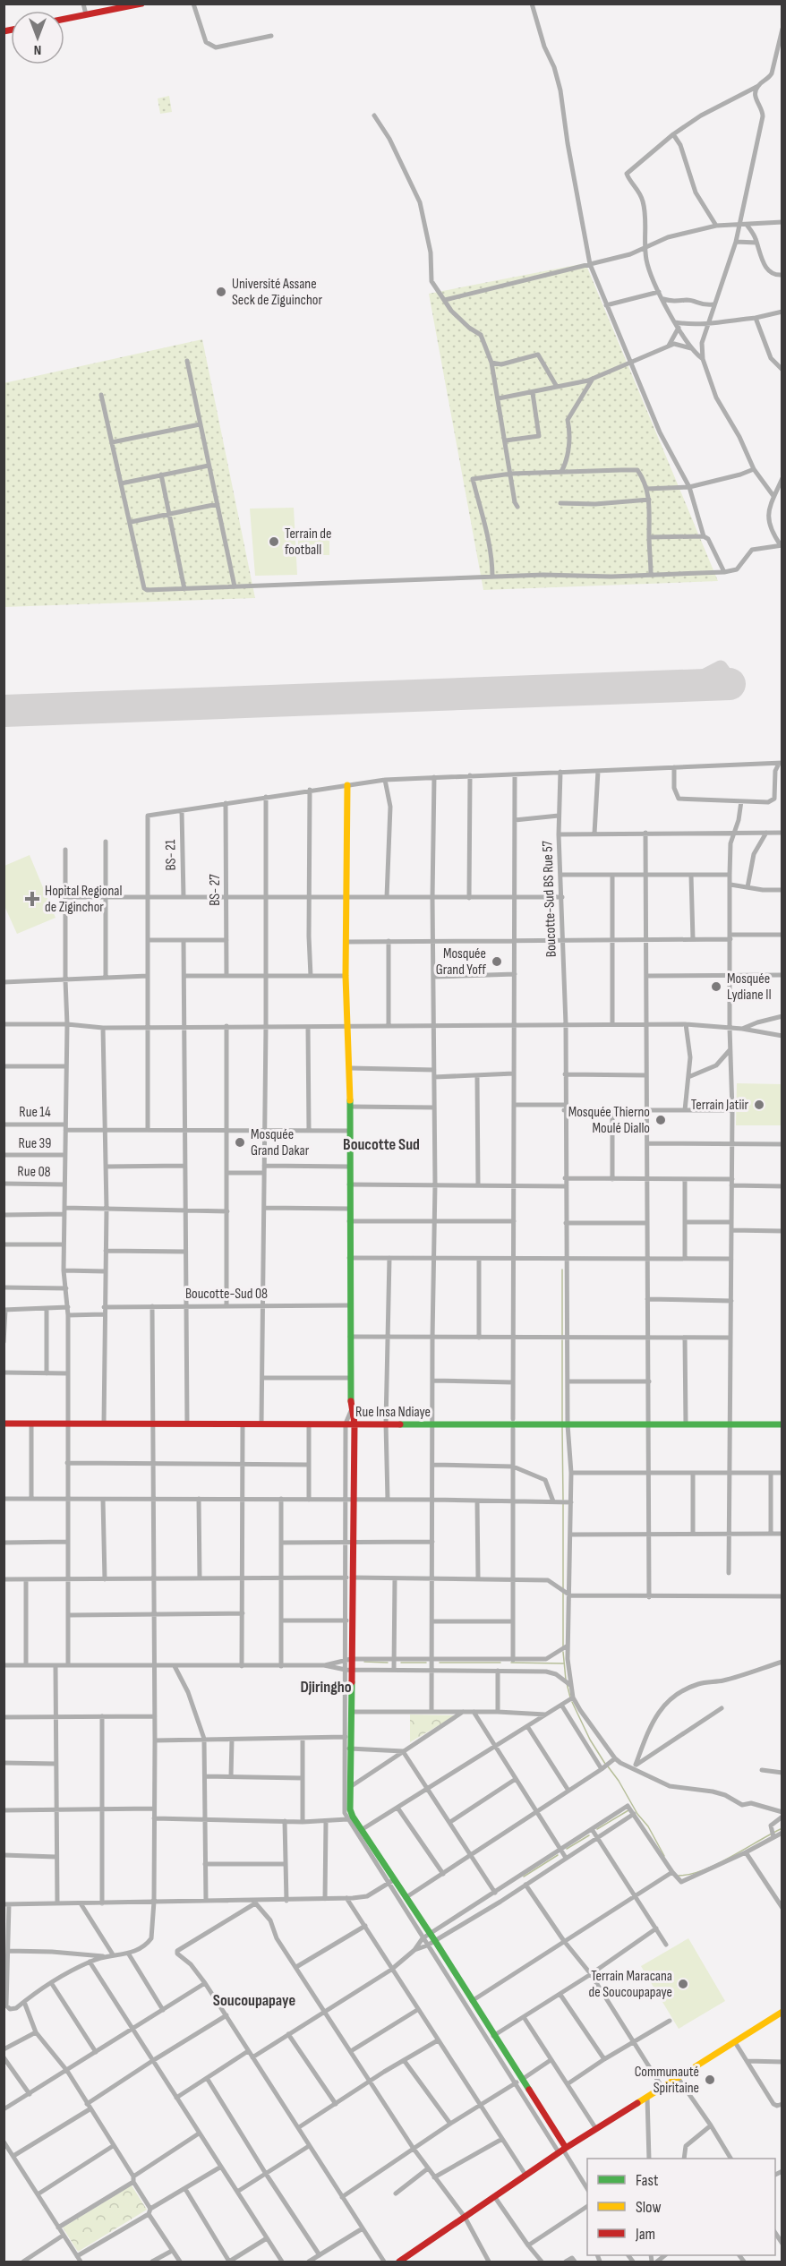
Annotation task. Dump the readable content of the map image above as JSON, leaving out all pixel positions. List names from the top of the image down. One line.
{"streets":{"street":["BS- 21","BS- 27","Boucotte-Sud BS Rue 57","Rue 14","Rue 39","Rue 08","Boucotte-Sud 08","Rue Insa Ndiaye"]},"crossings":[["Boucotte-Sud BS Rue 57","Rue Insa Ndiaye"]],"districts":["Boucotte Sud","Djiringho","Soucoupapaye"],"places":{"other":["Université Assane Seck de Ziguinchor","Terrain de football","Mosquée Grand Yoff","Mosquée Lydiane II","Terrain Jatiir","Mosquée Thierno Moulé Diallo","Mosquée Grand Dakar","Terrain Maracana de Soucoupapaye","Communauté Spiritaine"],"health":["Hopital Regional de Ziginchor"]},"legend":["Fast","Slow","Jam"],"north":"bottom"}
